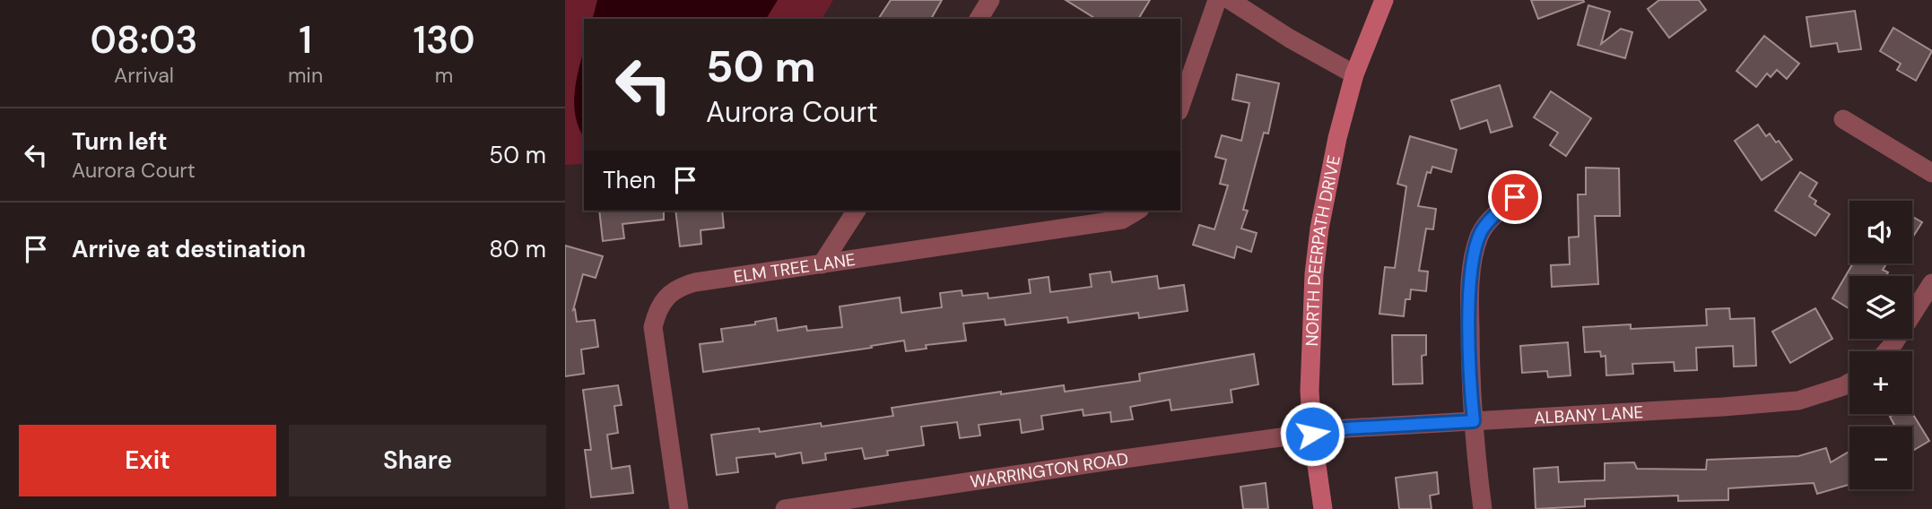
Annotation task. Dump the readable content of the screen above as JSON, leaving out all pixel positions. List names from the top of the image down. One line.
{"streets":{"street":["NORTH DEERPATH DRIVE","ELM TREE LANE","ALBANY LANE","WARRINGTON ROAD"]},"crossings":[["NORTH DEERPATH DRIVE","ALBANY LANE"],["NORTH DEERPATH DRIVE","WARRINGTON ROAD"],["ALBANY LANE","WARRINGTON ROAD"]],"page":{"eta":["08:03","Arrival","1","min","130","m"],"turn":["50 m","Aurora Court"],"list":[{"name":"Turn left","note":"Aurora Court","value":"50 m"},{"name":"Arrive at destination","value":"80 m"}],"then":"Then","map_buttons":["+","−"],"buttons":["Exit","Share"]}}
